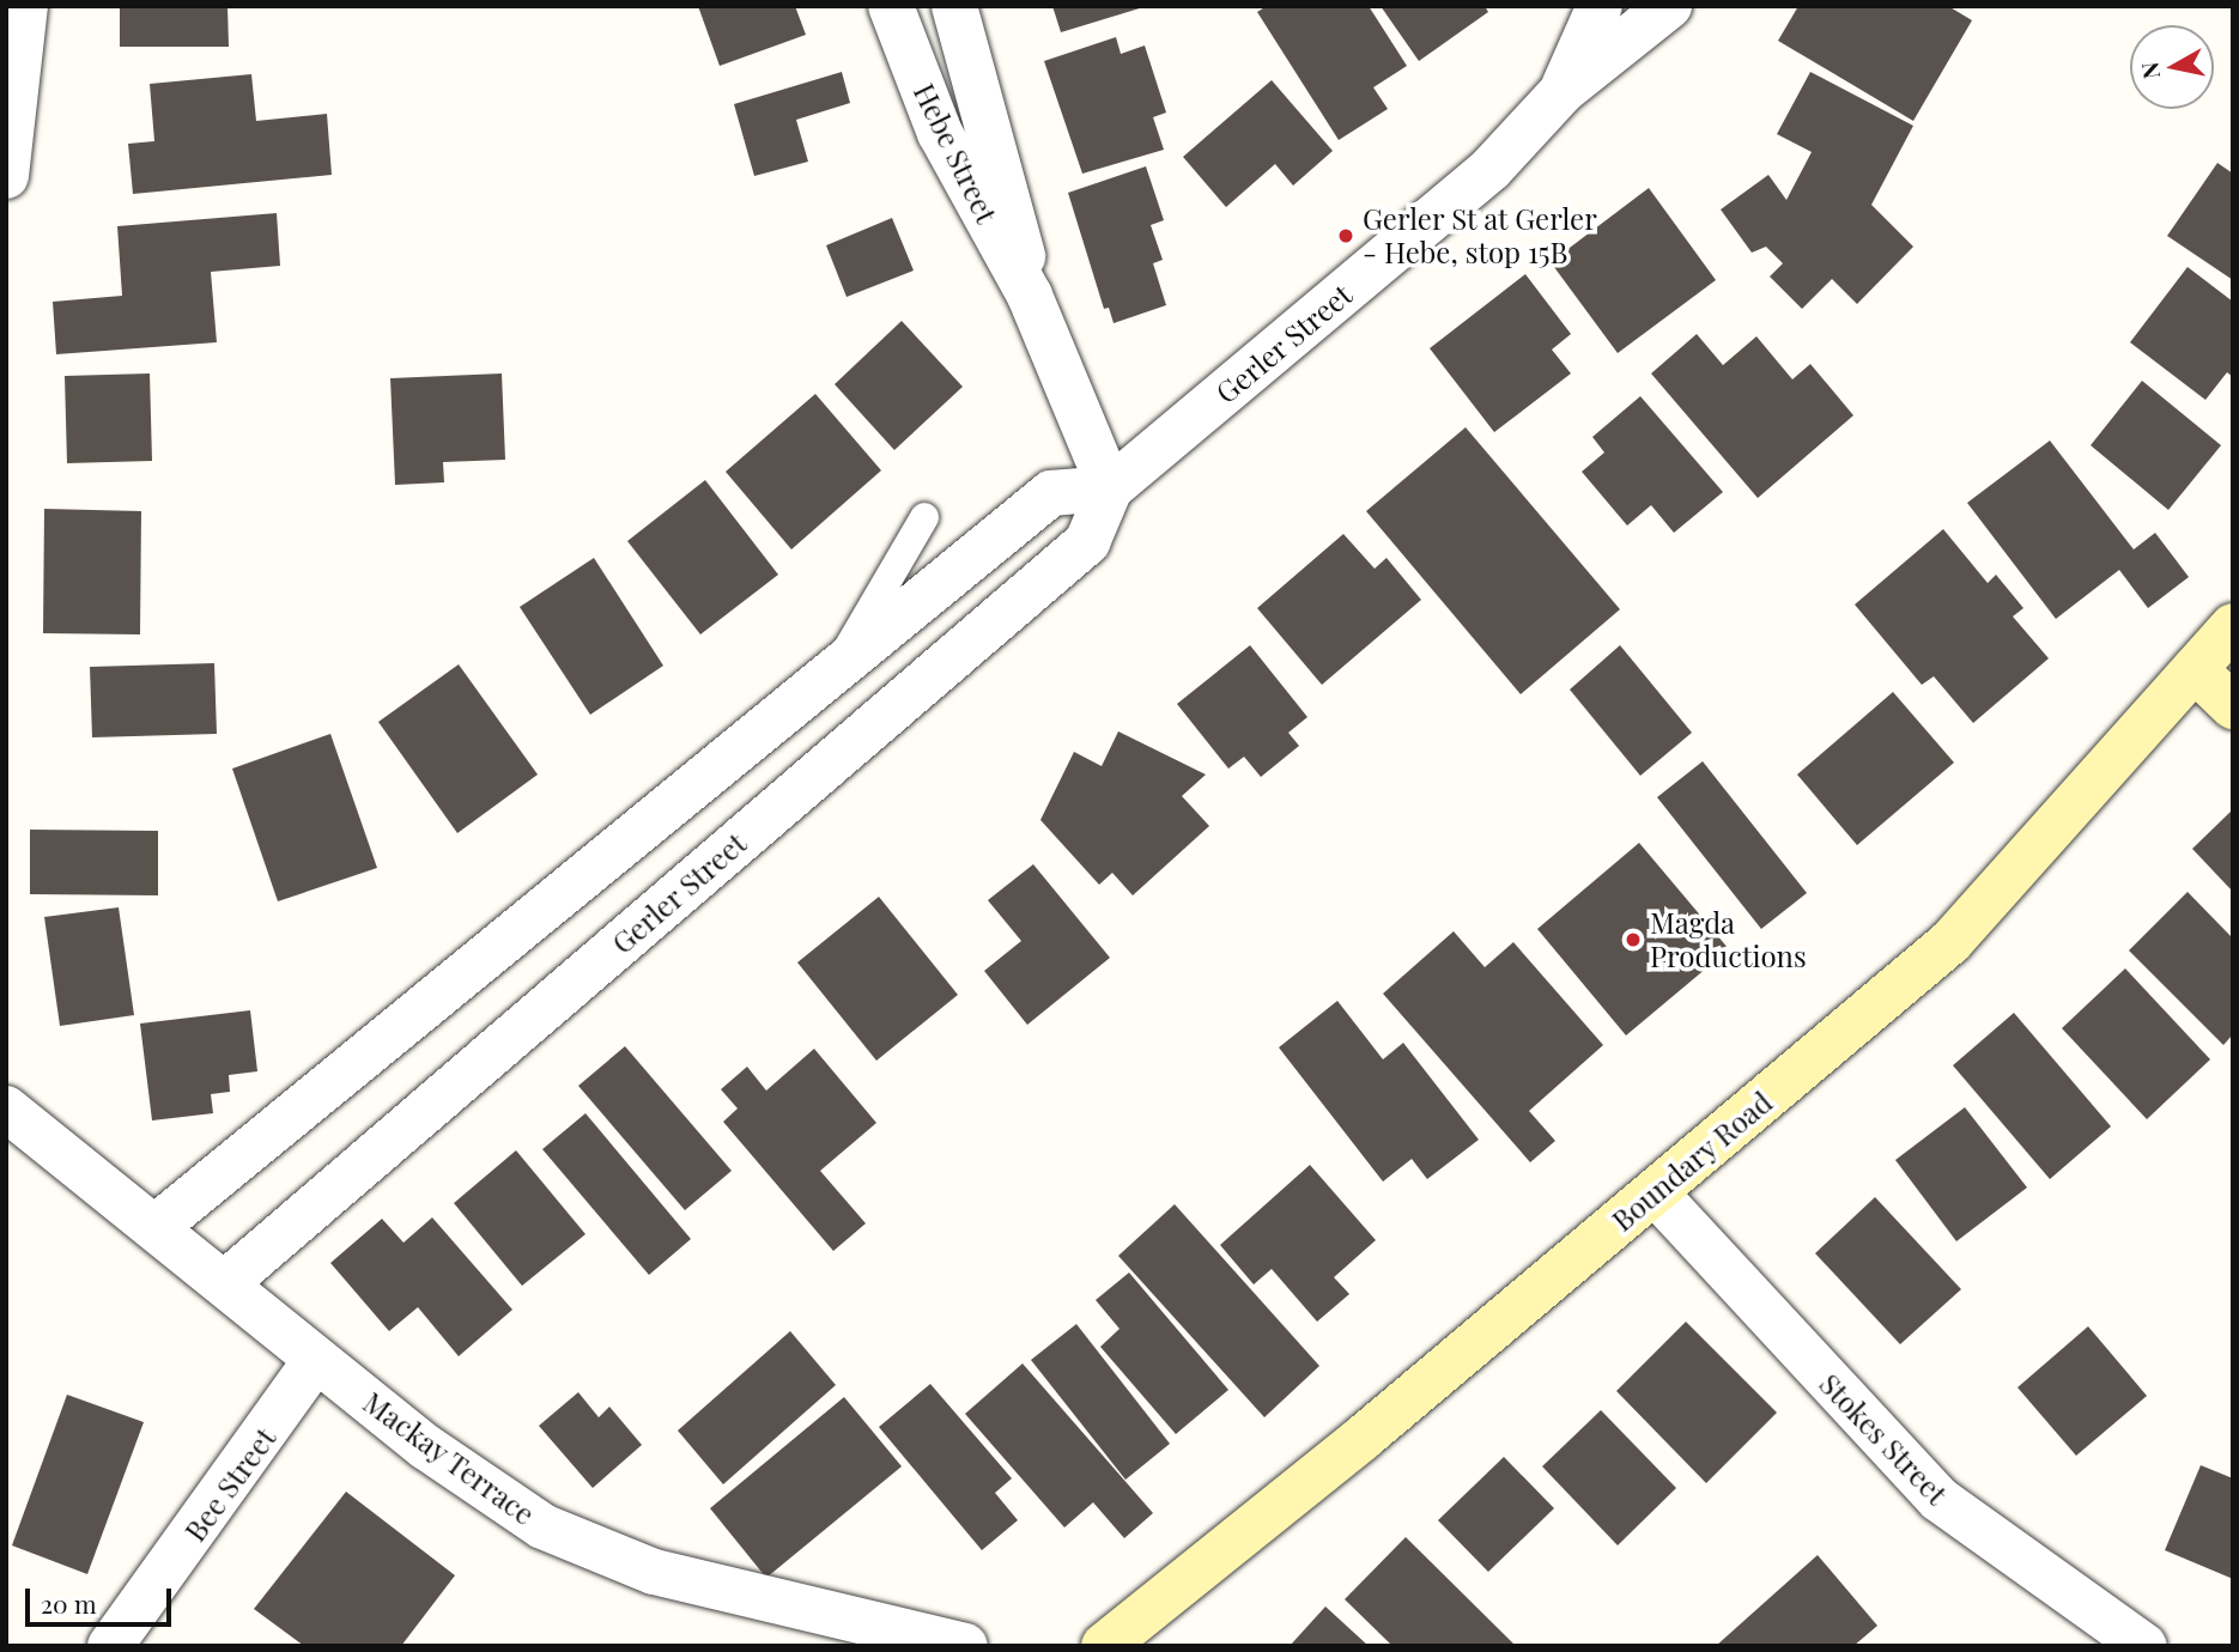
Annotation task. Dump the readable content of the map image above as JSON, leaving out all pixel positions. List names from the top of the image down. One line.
{"streets":{"main road":["Boundary Road"],"street":["Hebe Street","Gerler Street","Stokes Street","Mackay Terrace","Bee Street"]},"crossings":[["Hebe Street","Gerler Street"],["Gerler Street","Mackay Terrace"],["Boundary Road","Stokes Street"],["Mackay Terrace","Bee Street"]],"places":["Gerler St at Gerler - Hebe, stop 15B","Magda Productions"],"scale_bar":"20 m","north":"left"}
